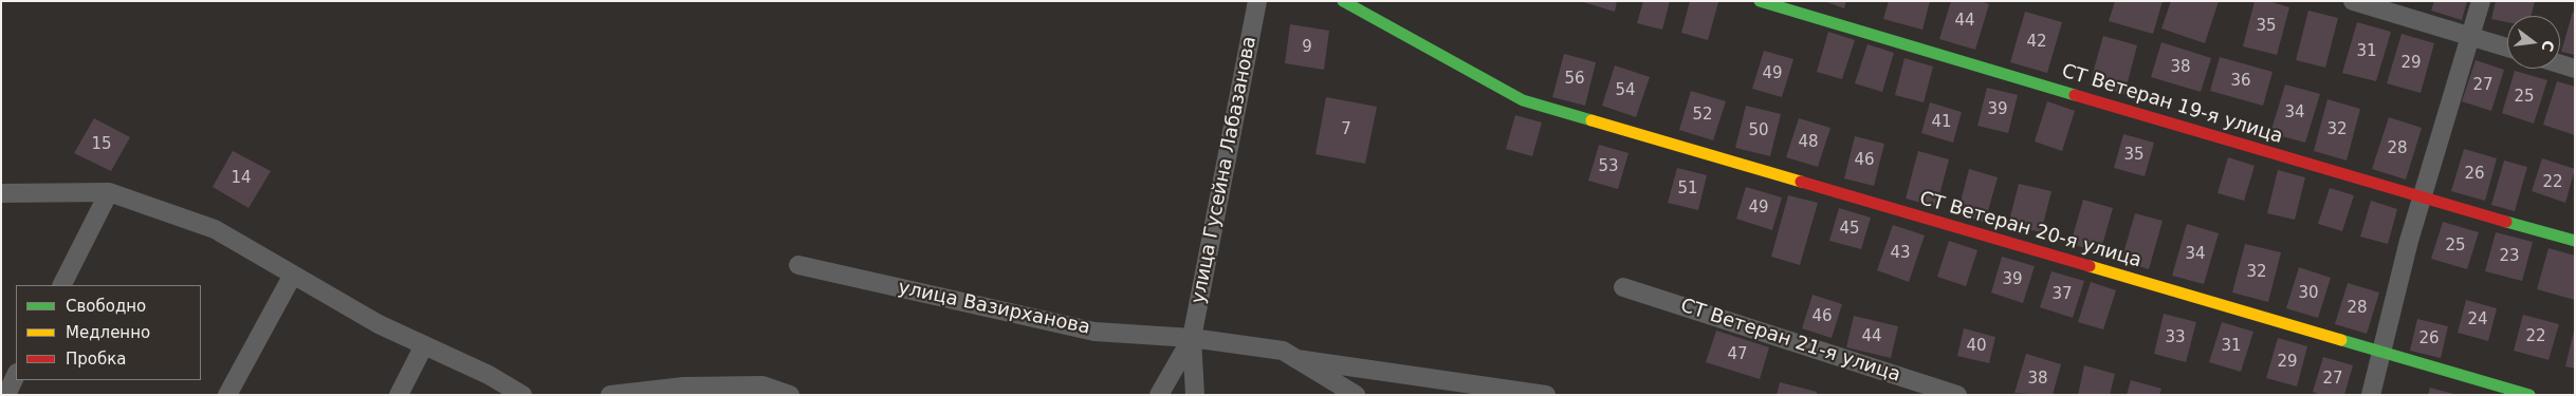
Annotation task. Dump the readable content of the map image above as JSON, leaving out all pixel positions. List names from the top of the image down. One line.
{"streets":{"street":["СТ Ветеран 19-я улица","улица Гусейна Лабазанова","СТ Ветеран 20-я улица","улица Вазирханова","СТ Ветеран 21-я улица"]},"crossings":[["улица Гусейна Лабазанова","улица Вазирханова"]],"house_numbers":["44","35","42","9","31","29","38","49","56","36","27","54","25","39","34","52","41","7","32","50","48","15","28","35","46","53","26","14","22","51","49","45","25","43","34","23","32","39","30","37","28","46","24","44","22","33","26","40","31","47","29","38","27"],"legend":["Свободно","Медленно","Пробка"],"north":"right"}
